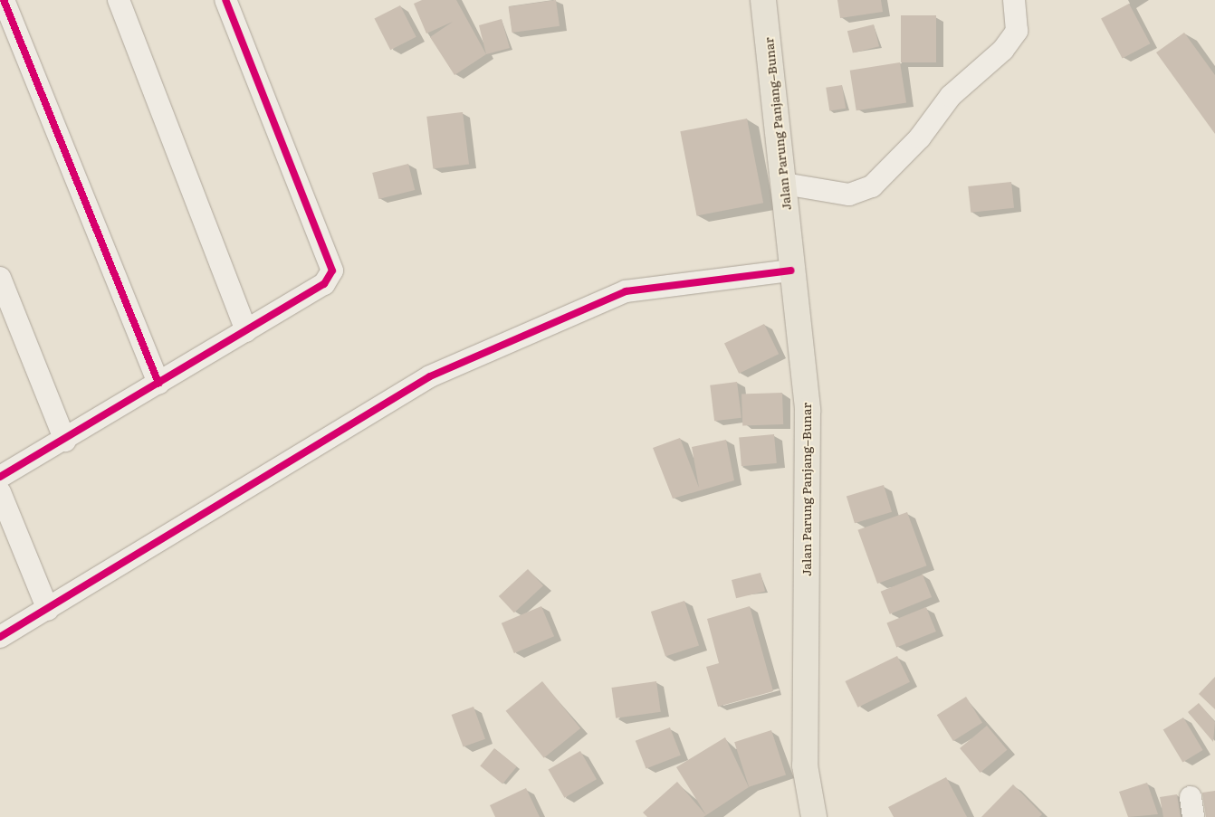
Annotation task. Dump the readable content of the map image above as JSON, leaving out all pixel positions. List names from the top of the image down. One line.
{"streets":{"main road":["Jalan Parung Panjang–Bunar"]}}
